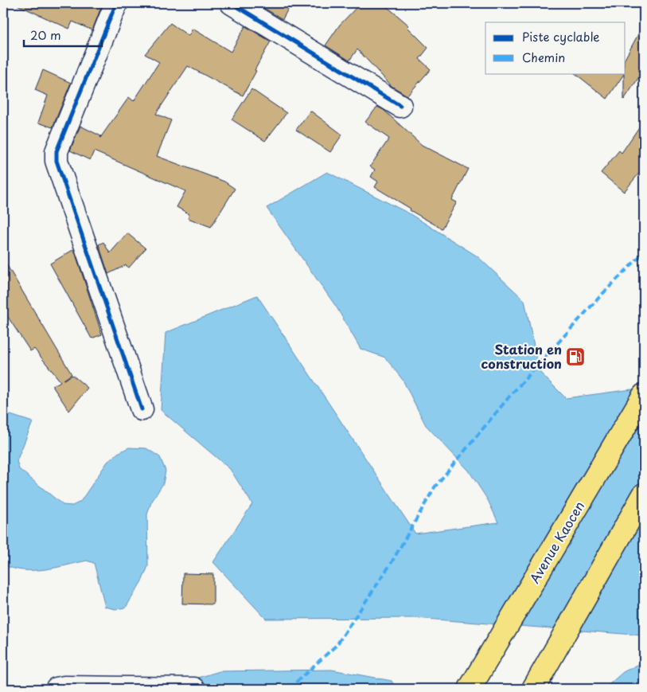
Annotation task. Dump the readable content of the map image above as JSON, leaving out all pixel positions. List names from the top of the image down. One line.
{"streets":{"highway":["Avenue Kaocen"]},"places":{"fuel station":["Station en construction"]},"legend":["Piste cyclable","Chemin"],"scale_bar":"20 m"}
